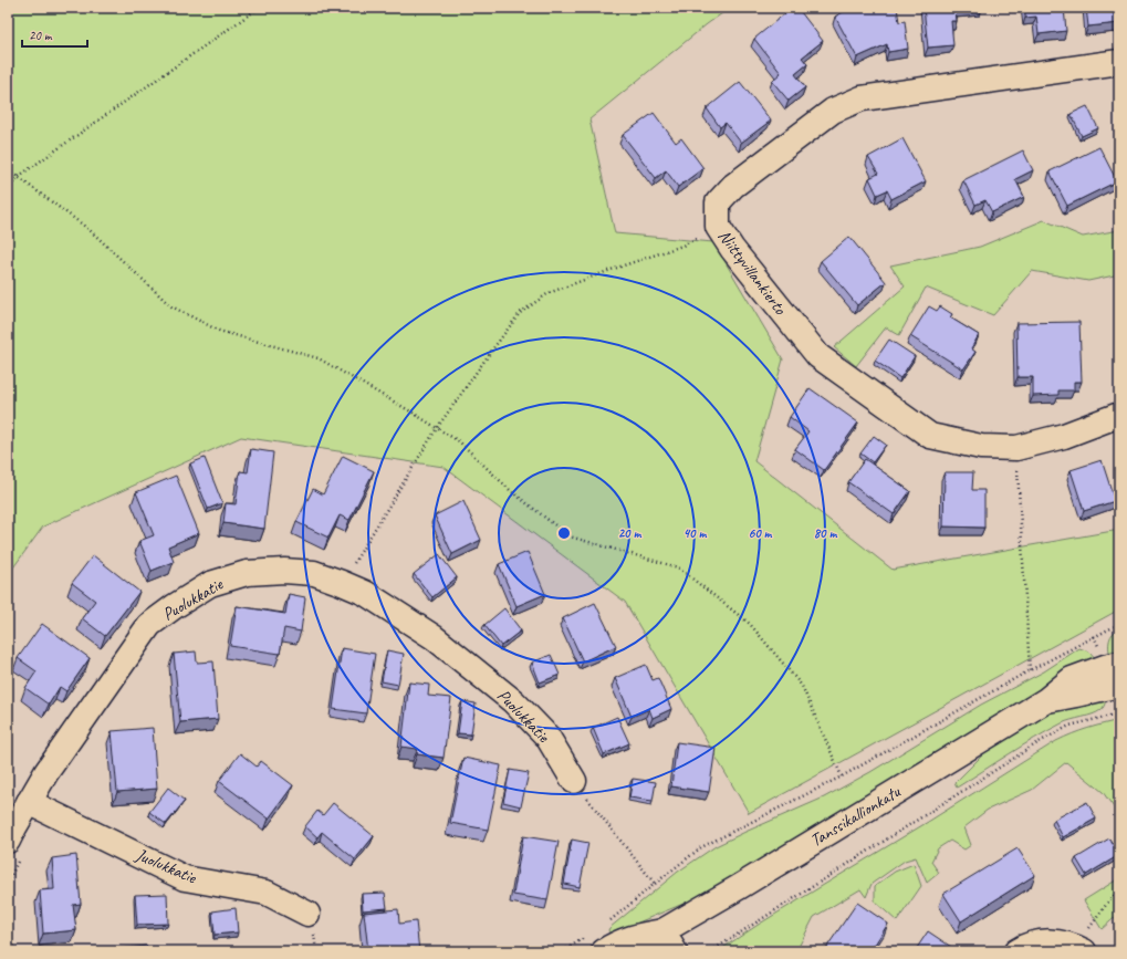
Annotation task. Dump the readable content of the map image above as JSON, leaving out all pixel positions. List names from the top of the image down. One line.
{"streets":{"street":["Niittyvillankierto","Puolukkatie","Tanssikallionkatu","Juolukkatie"]},"crossings":[["Puolukkatie","Juolukkatie"]],"scale_bar":"20 m","rings":["20 m","40 m","60 m","80 m"]}
